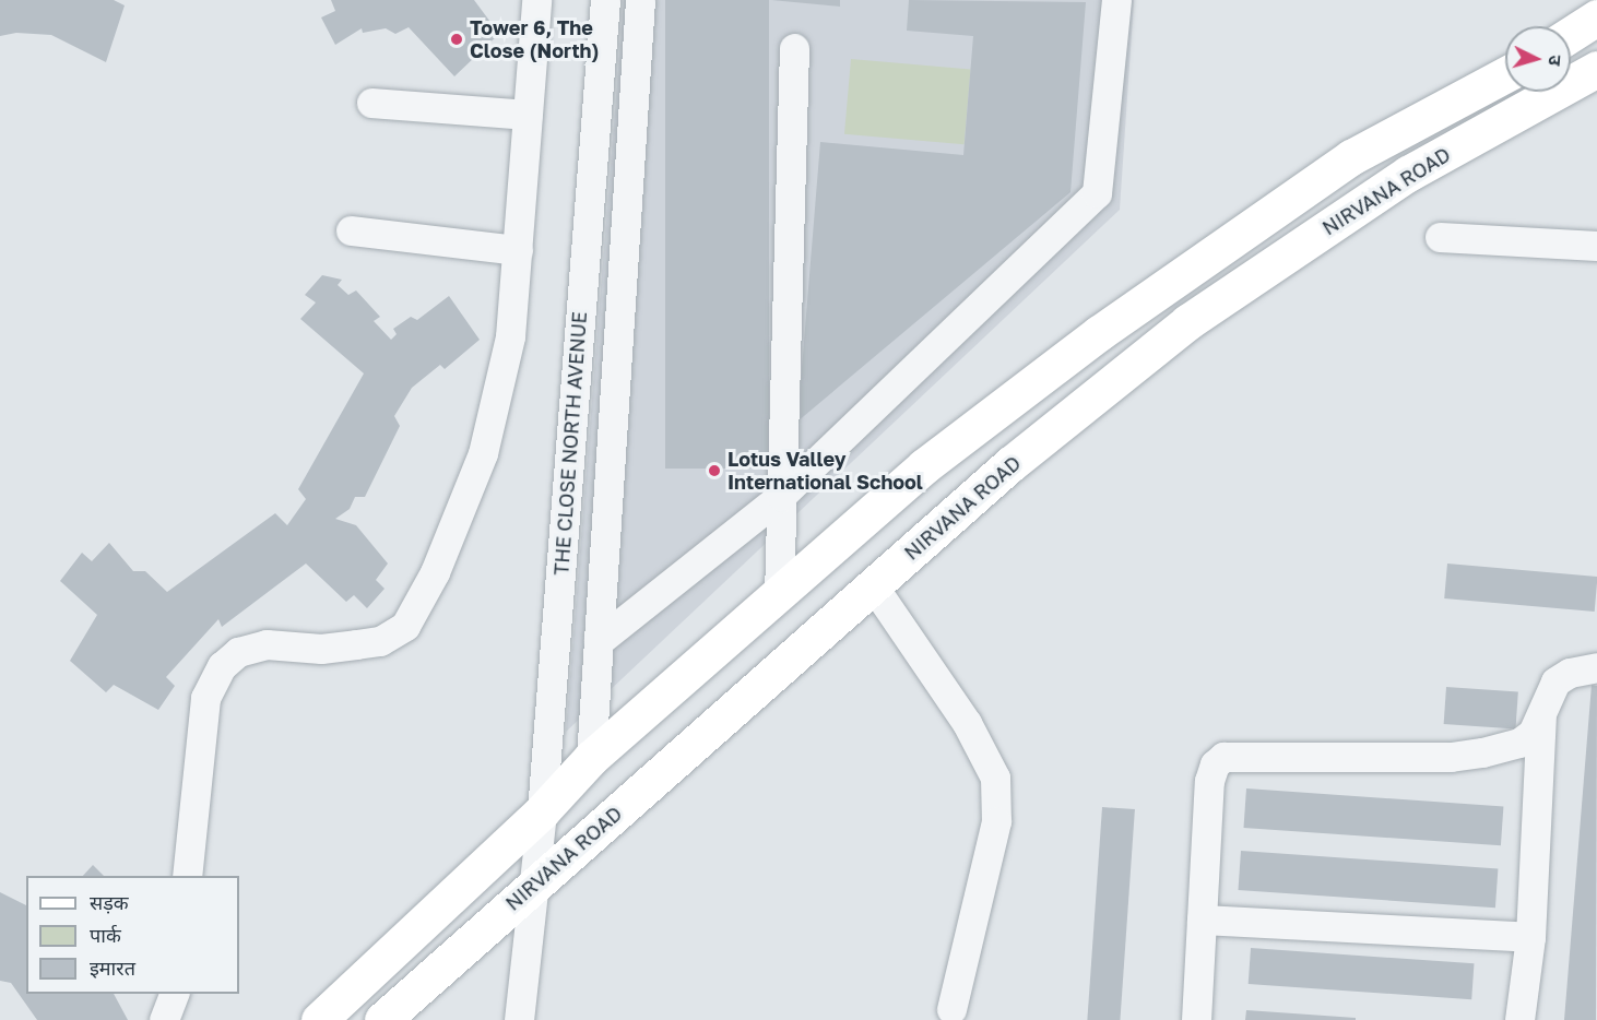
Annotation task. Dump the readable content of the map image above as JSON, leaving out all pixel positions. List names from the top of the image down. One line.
{"streets":{"main road":["NIRVANA ROAD"],"street":["THE CLOSE NORTH AVENUE"]},"crossings":[["NIRVANA ROAD","THE CLOSE NORTH AVENUE"]],"places":["Tower 6, The Close (North)","Lotus Valley International School"],"legend":["सड़क","पार्क","इमारत"],"north":"right"}
